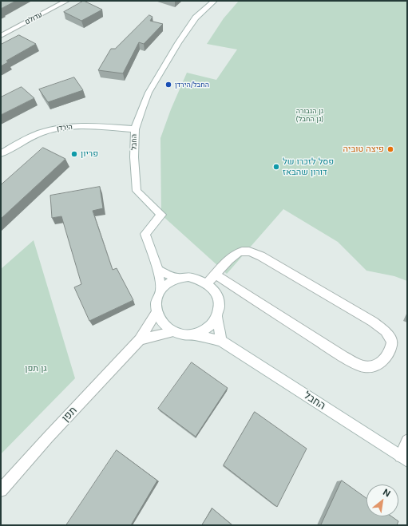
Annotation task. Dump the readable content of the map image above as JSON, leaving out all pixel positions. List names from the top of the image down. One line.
{"streets":{"street":["עדולם","הירדן","החבל","תפן"]},"crossings":[["הירדן","החבל"],["החבל","תפן"]],"parks":["גן הגבורה (גן החבל)","גן תפן"],"places":["החבל/הירדן","פיצה טוביה","פריון","פסל לזכרו של דורון שהבאז"],"north":"top right"}
